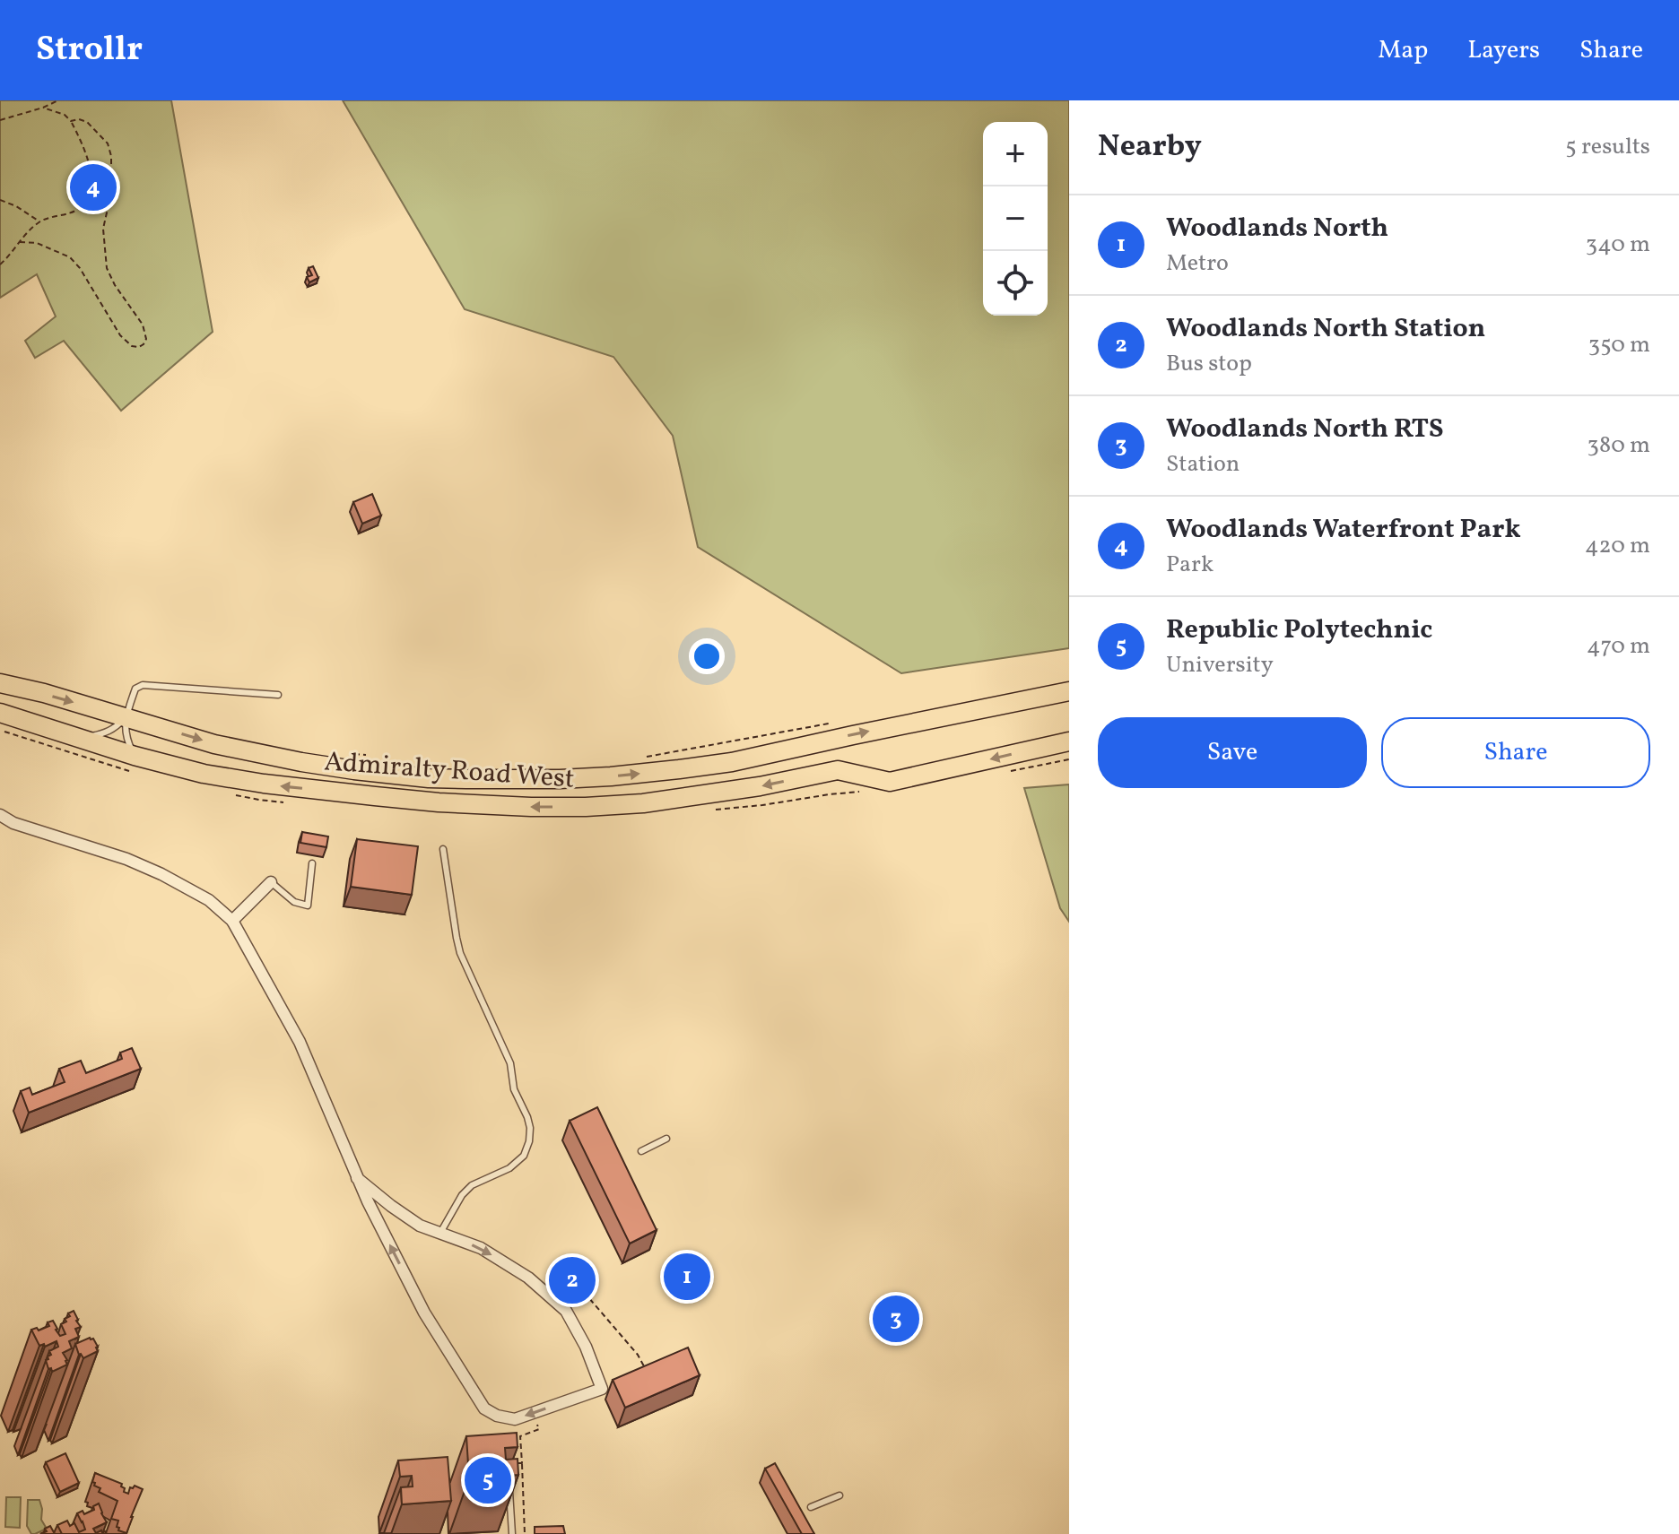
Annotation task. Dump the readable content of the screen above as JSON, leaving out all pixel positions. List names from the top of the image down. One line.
{"streets":{"main road":["Admiralty Road West"]},"page":{"header":"Strollr","nav":["Map","Layers","Share"],"heading":["Nearby","5 results"],"map_buttons":["+","−"],"pins":["4","1","2","3","5"],"list":[{"mark":"1","name":"Woodlands North","note":"Metro","value":"340 m"},{"mark":"2","name":"Woodlands North Station","note":"Bus stop","value":"350 m"},{"mark":"3","name":"Woodlands North RTS","note":"Station","value":"380 m"},{"mark":"4","name":"Woodlands Waterfront Park","note":"Park","value":"420 m"},{"mark":"5","name":"Republic Polytechnic","note":"University","value":"470 m"}],"buttons":["Save","Share"]}}
